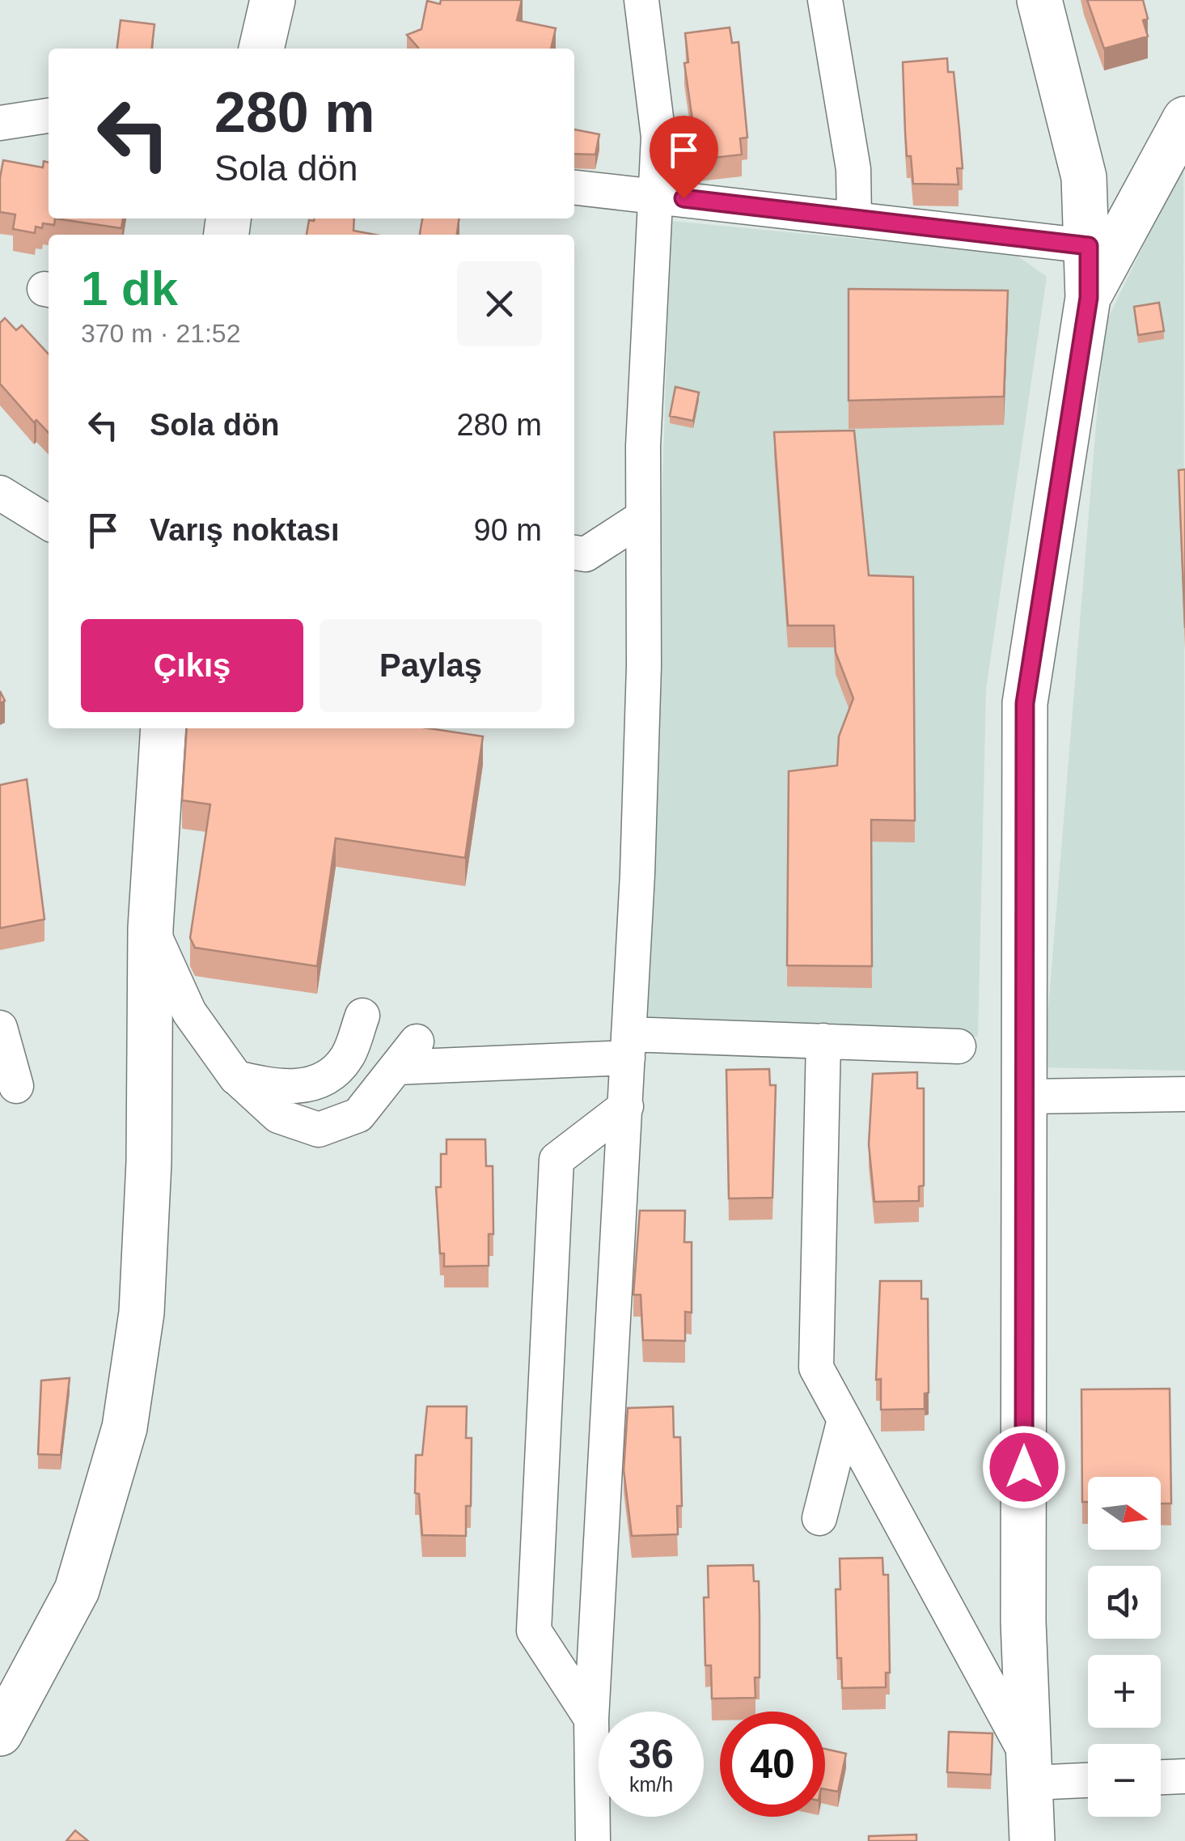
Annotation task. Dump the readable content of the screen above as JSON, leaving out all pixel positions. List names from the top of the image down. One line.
{"north":"right","page":{"turn":["280 m","Sola dön"],"heading":["1 dk","370 m · 21:52"],"list":[{"name":"Sola dön","value":"280 m"},{"name":"Varış noktası","value":"90 m"}],"buttons":["Çıkış","Paylaş"],"map_buttons":["+","−"],"speed":"36 km/h","limit":"40"}}
